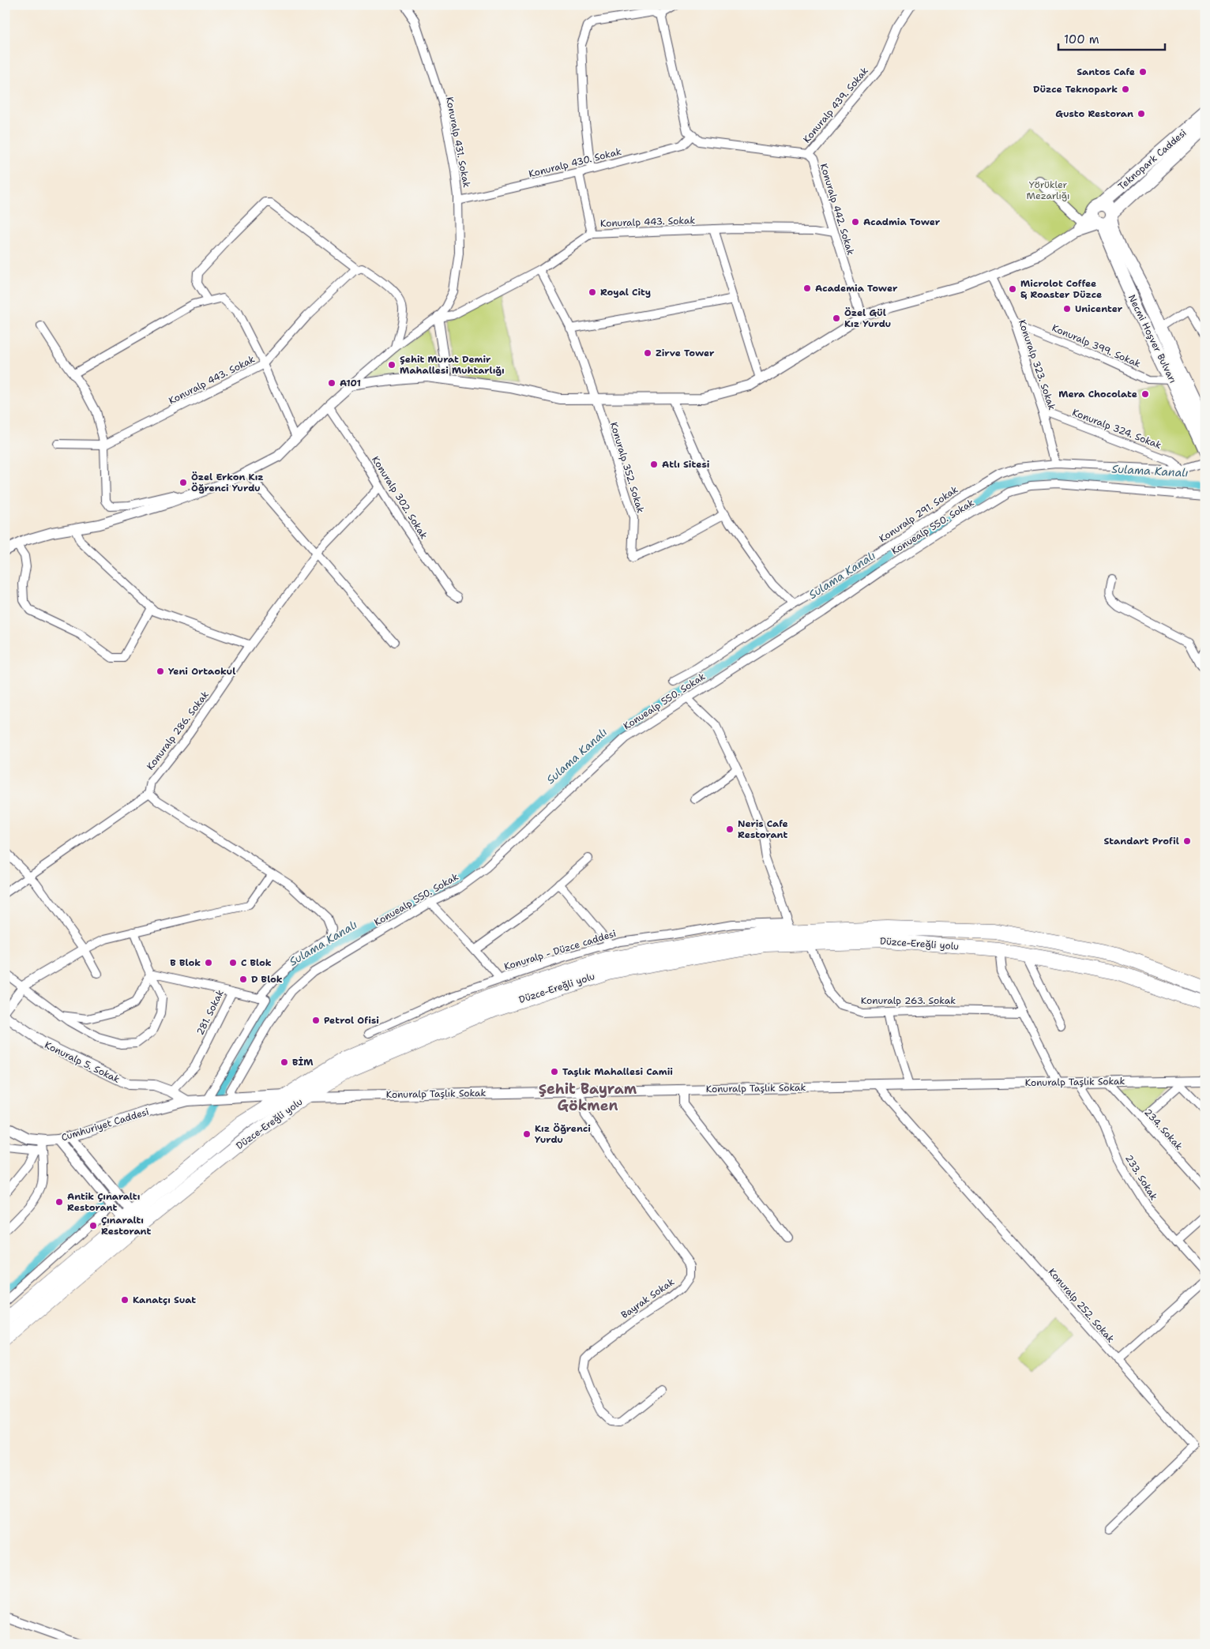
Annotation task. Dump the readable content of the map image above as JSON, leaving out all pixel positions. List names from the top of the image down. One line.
{"streets":{"highway":["Düzce-Ereğli yolu"],"main road":["Teknopark Caddesi","Necmi Hoşver Bulvarı"],"street":["Konuralp 439. Sokak","Konuralp 431. Sokak","Konuralp 430. Sokak","Konuralp 442. Sokak","Konuralp 443. Sokak","Konuralp 399. Sokak","Konuralp 323. Sokak","Konuralp 324. Sokak","Konuralp 352. Sokak","Konuralp 302. Sokak","Konuralp 291. Sokak","Konuealp 550. Sokak","Konuralp 286. Sokak","Konuralp - Düzce caddesi","Konuralp 263. Sokak","281. Sokak","Konuralp 5. Sokak","Konuralp Taşlık Sokak","Cumhuriyet Caddesi","234. Sokak","233. Sokak","Bayrak Sokak","Konuralp 252. Sokak"]},"crossings":[["Konuralp 439. Sokak","Konuralp 442. Sokak"],["Konuralp 431. Sokak","Konuralp 430. Sokak"],["Konuralp 431. Sokak","Konuralp 443. Sokak"],["Teknopark Caddesi","Necmi Hoşver Bulvarı"],["Konuralp 442. Sokak","Konuralp 443. Sokak"],["Necmi Hoşver Bulvarı","Konuralp 399. Sokak"],["Konuralp 399. Sokak","Konuralp 323. Sokak"],["Konuralp 323. Sokak","Konuralp 324. Sokak"],["Konuralp 323. Sokak","Konuralp 291. Sokak"],["Konuralp 324. Sokak","Konuralp 291. Sokak"],["Konuralp 302. Sokak","Konuralp 286. Sokak"],["Konuealp 550. Sokak","Cumhuriyet Caddesi"],["Düzce-Ereğli yolu","Konuralp - Düzce caddesi"],["Düzce-Ereğli yolu","Konuralp 263. Sokak"],["Düzce-Ereğli yolu","Konuralp Taşlık Sokak"],["Düzce-Ereğli yolu","Cumhuriyet Caddesi"],["281. Sokak","Konuralp 5. Sokak"],["Konuralp 5. Sokak","Cumhuriyet Caddesi"],["Konuralp Taşlık Sokak","234. Sokak"],["Konuralp Taşlık Sokak","233. Sokak"],["Konuralp Taşlık Sokak","Bayrak Sokak"],["Konuralp Taşlık Sokak","Konuralp 252. Sokak"]],"districts":["Şehit Bayram Gökmen"],"water":["Sulama Kanalı"],"parks":["Yörükler Mezarlığı"],"places":["Santos Cafe","Düzce Teknopark","Gusto Restoran","Acadmia Tower","Academia Tower","Microlot Coffee & Roaster Düzce","Royal City","Unicenter","Özel Gül Kız Yurdu","Zirve Tower","Şehit Murat Demir Mahallesi Muhtarlığı","A101","Mera Chocolate","Atlı Sitesi","Özel Erkon Kız Öğrenci Yurdu","Yeni Ortaokul","Neris Cafe Restorant","Standart Profil","B Blok","C Blok","D Blok","Petrol Ofisi","BİM","Taşlık Mahallesi Camii","Kız Öğrenci Yurdu","Antik Çınaraltı Restorant","Çınaraltı Restorant","Kanatçı Suat"],"scale_bar":"100 m"}
